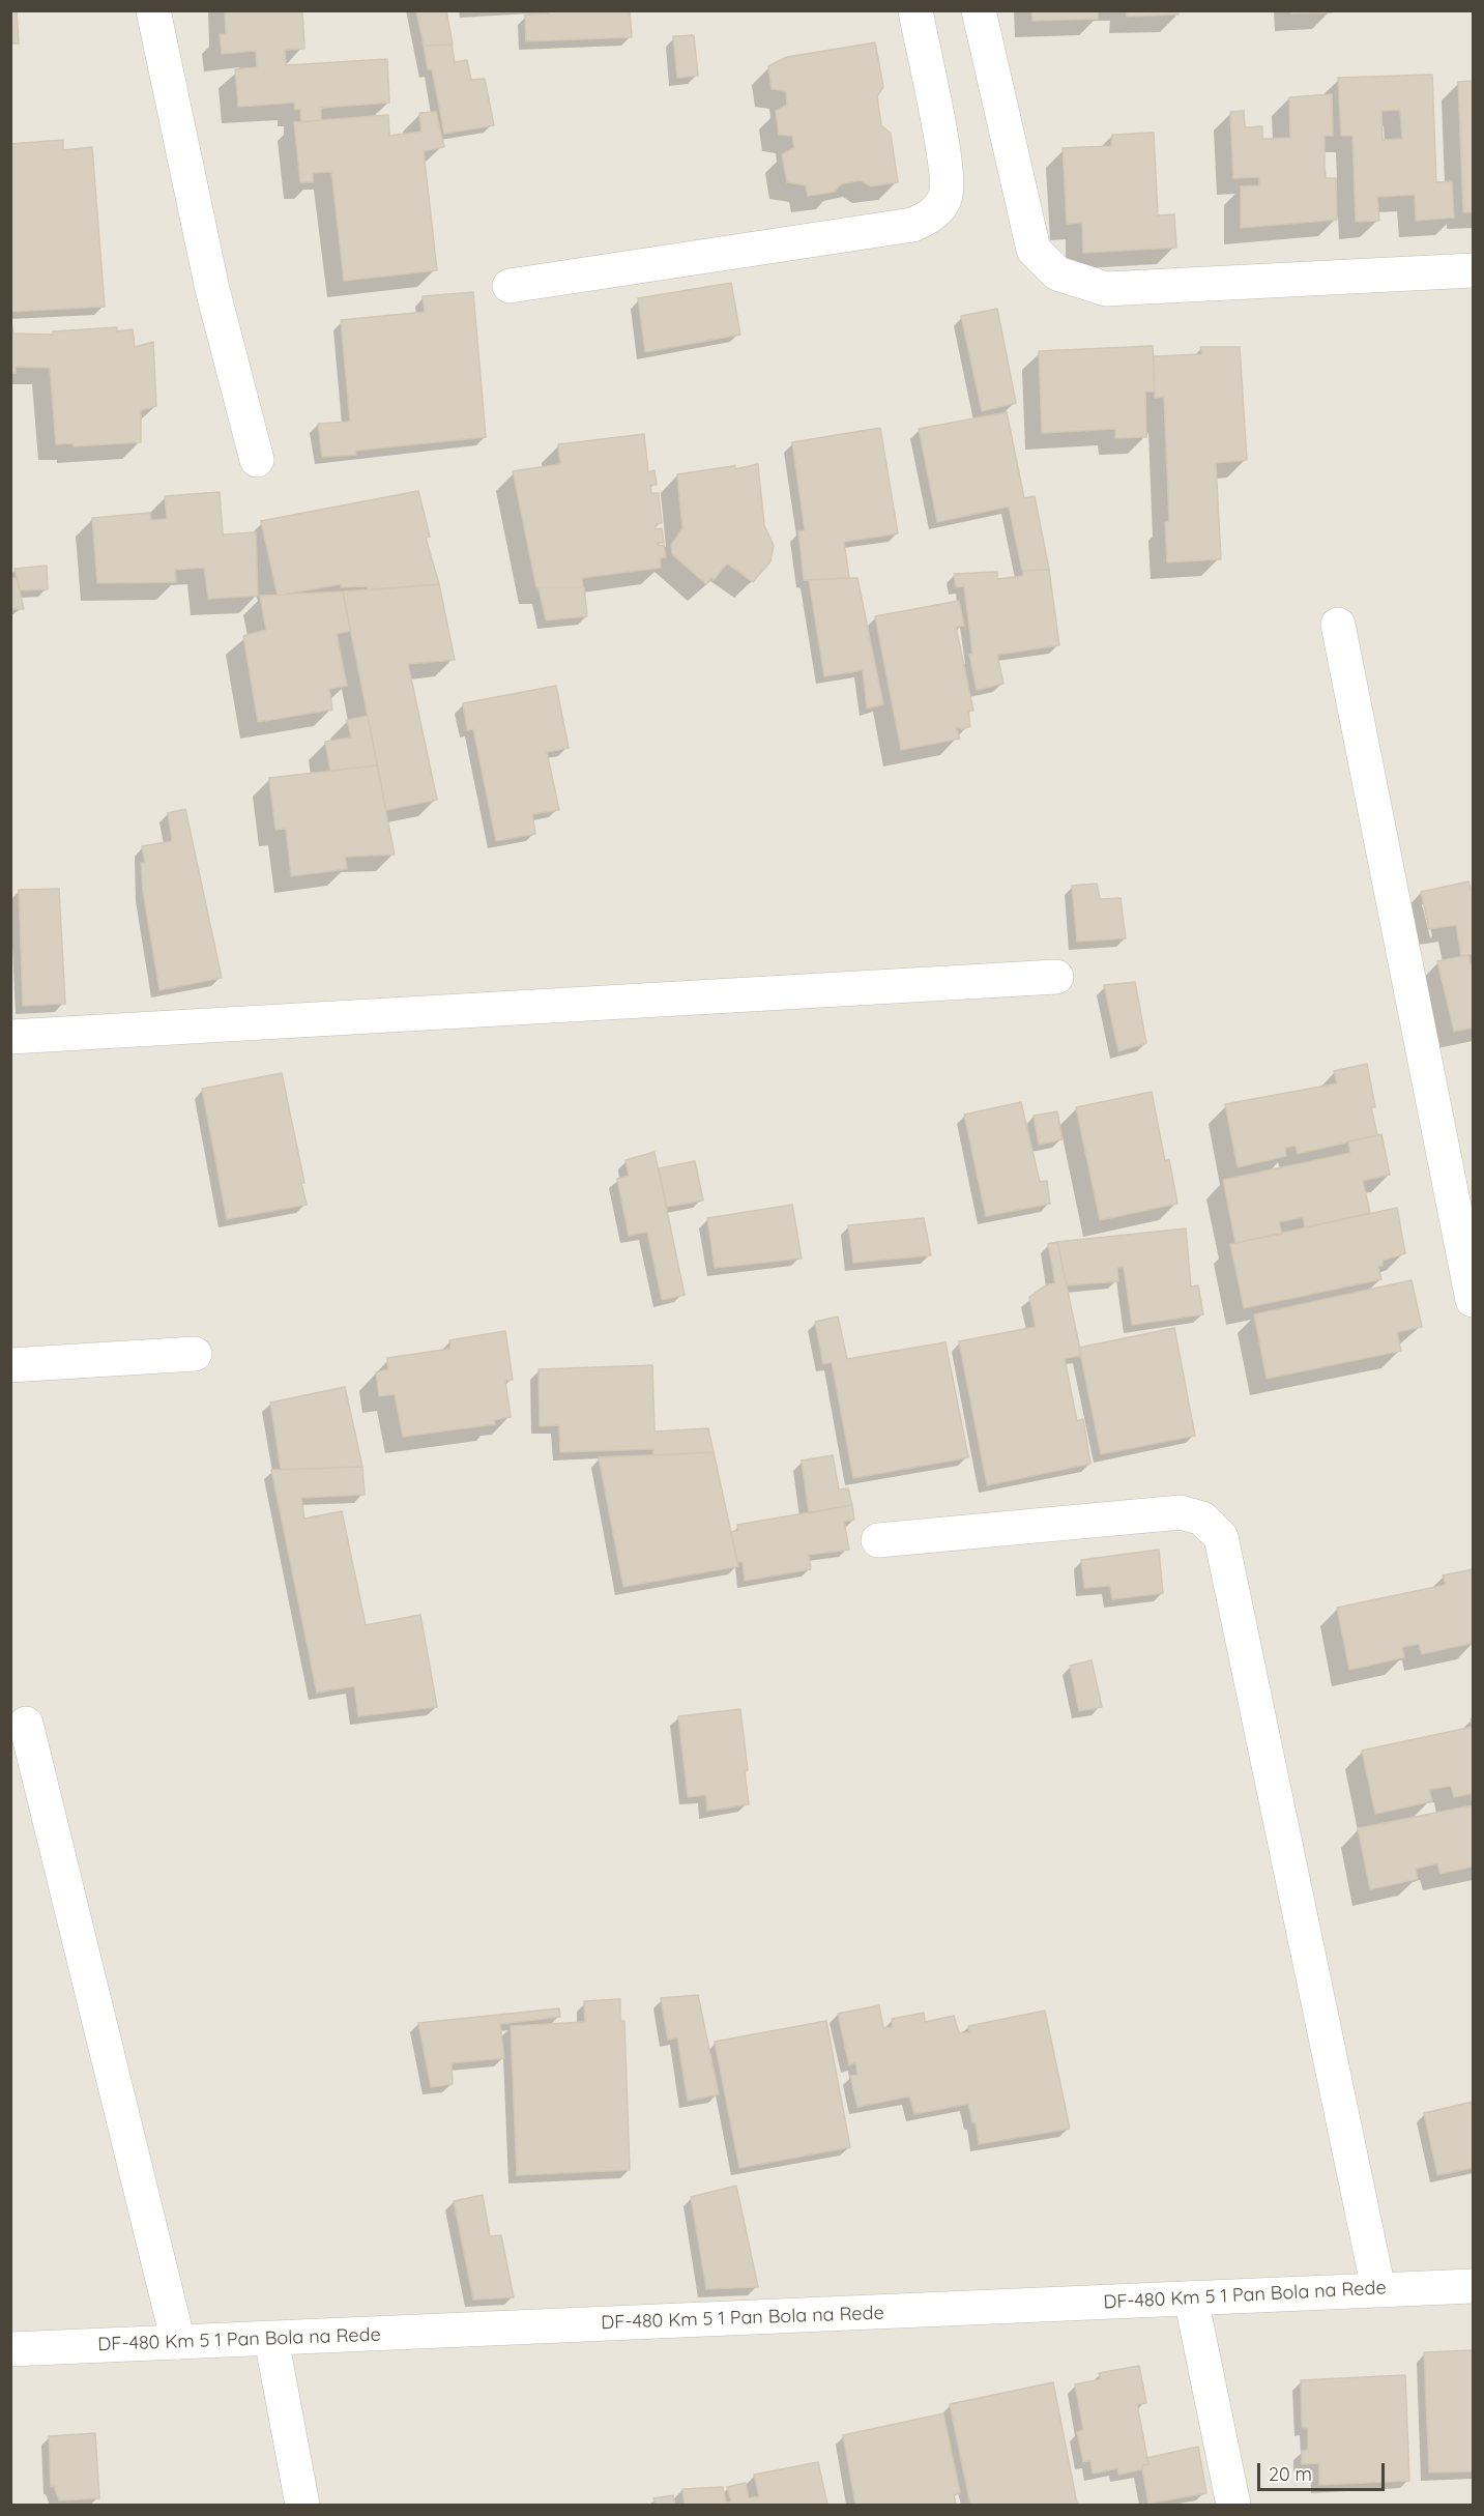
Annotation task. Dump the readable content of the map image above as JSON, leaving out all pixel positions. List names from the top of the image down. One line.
{"streets":{"street":["DF-480 Km 5 1 Pan Bola na Rede"]},"scale_bar":"20 m"}
